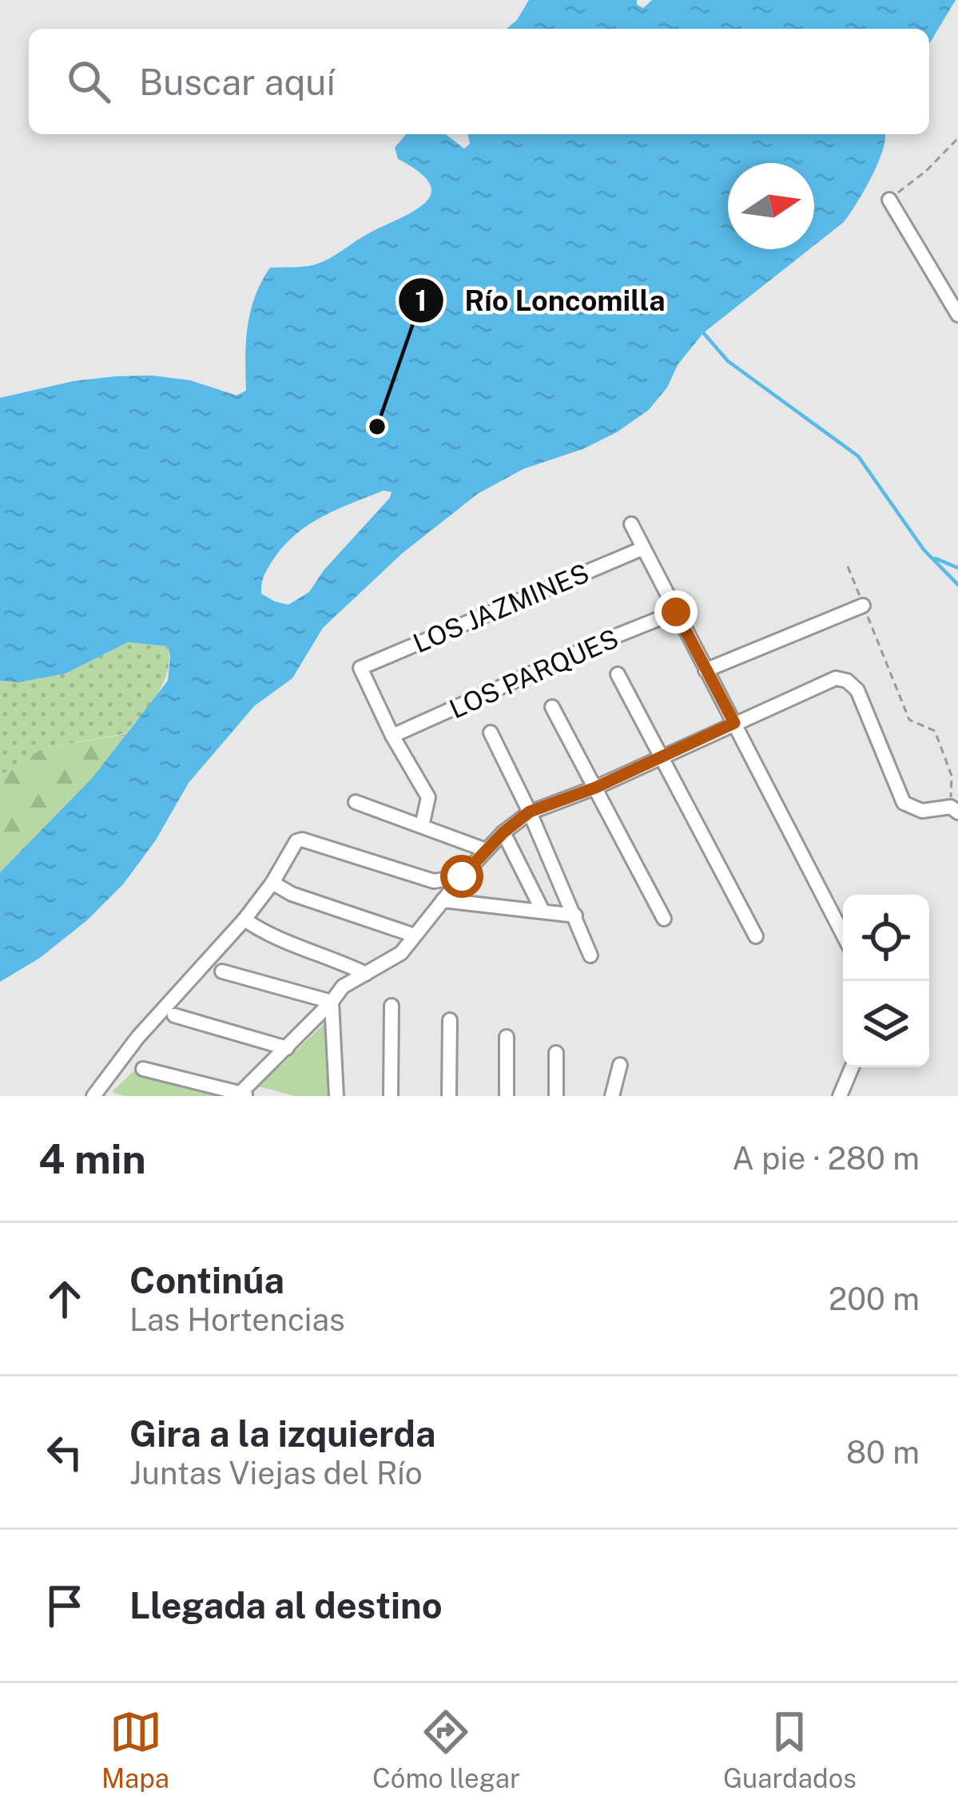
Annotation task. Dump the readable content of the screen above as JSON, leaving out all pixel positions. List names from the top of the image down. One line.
{"streets":{"street":["LOS JAZMINES","LOS PARQUES"]},"crossings":[["LOS JAZMINES","LOS PARQUES"]],"places":["Río Loncomilla"],"north":"right","page":{"search":"Buscar aquí","heading":["4 min","A pie · 280 m"],"list":[["Continúa","Las Hortencias","200 m"],["Gira a la izquierda","Juntas Viejas del Río","80 m"],"Llegada al destino"],"nav":["Mapa","Cómo llegar","Guardados"]}}
